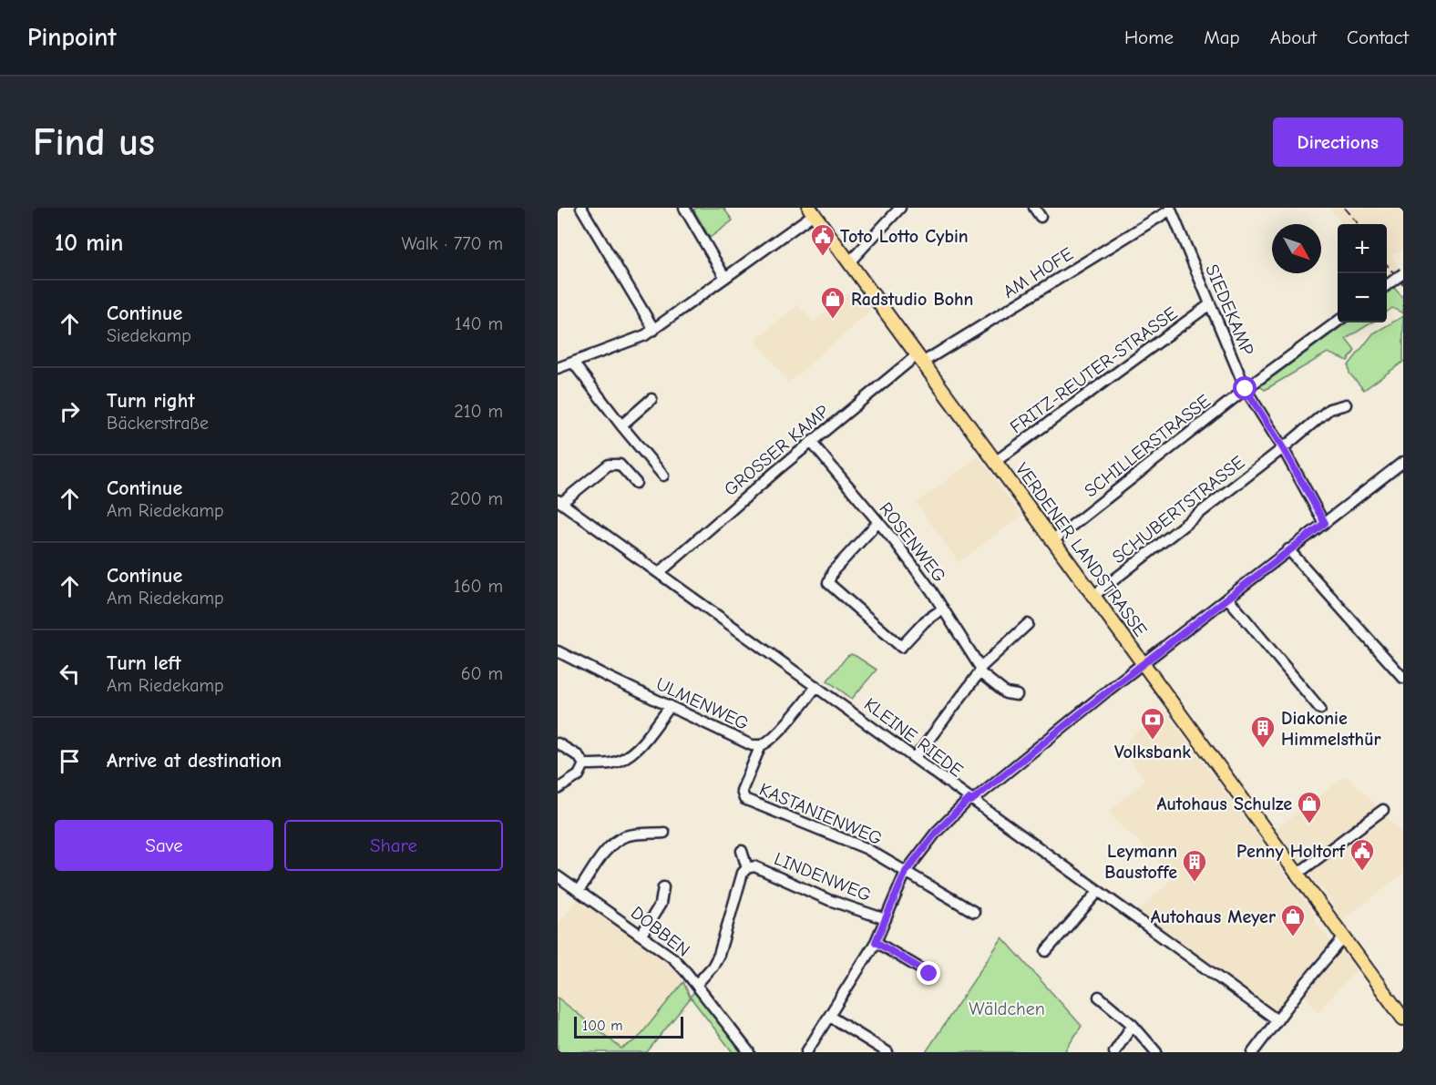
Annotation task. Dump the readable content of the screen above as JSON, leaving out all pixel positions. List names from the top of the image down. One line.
{"streets":{"main road":["VERDENER LANDSTRASSE"],"street":["AM HOFE","SIEDEKAMP","FRITZ-REUTER-STRASSE","SCHILLERSTRASSE","GROSSER KAMP","SCHUBERTSTRASSE","ROSENWEG","ULMENWEG","KLEINE RIEDE","KASTANIENWEG","LINDENWEG","DOBBEN"]},"crossings":[["AM HOFE","SIEDEKAMP"],["AM HOFE","GROSSER KAMP"],["AM HOFE","VERDENER LANDSTRASSE"],["SIEDEKAMP","FRITZ-REUTER-STRASSE"],["SIEDEKAMP","SCHILLERSTRASSE"],["SIEDEKAMP","SCHUBERTSTRASSE"],["FRITZ-REUTER-STRASSE","VERDENER LANDSTRASSE"],["SCHILLERSTRASSE","VERDENER LANDSTRASSE"],["GROSSER KAMP","ROSENWEG"],["GROSSER KAMP","VERDENER LANDSTRASSE"],["GROSSER KAMP","KLEINE RIEDE"],["SCHUBERTSTRASSE","VERDENER LANDSTRASSE"],["ULMENWEG","KLEINE RIEDE"],["ULMENWEG","KASTANIENWEG"]],"parks":["Wäldchen"],"places":{"public building":["Toto Lotto Cybin","Penny Holtorf"],"shop":["Radstudio Bohn","Autohaus Schulze","Autohaus Meyer"],"bank":["Volksbank"],"building":["Diakonie Himmelsthür","Leymann Baustoffe"]},"scale_bar":"100 m","north":"bottom right","page":{"header":"Pinpoint","nav":["Home","Map","About","Contact"],"buttons":["Directions",["Save","Share"]],"title":"Find us","heading":["10 min","Walk · 770 m"],"map_buttons":["+","−"],"list":[["Continue","Siedekamp","140 m"],["Turn right","Bäckerstraße","210 m"],["Continue","Am Riedekamp","200 m"],["Continue","Am Riedekamp","160 m"],["Turn left","Am Riedekamp","60 m"],"Arrive at destination"],"scale":"100 m"}}
